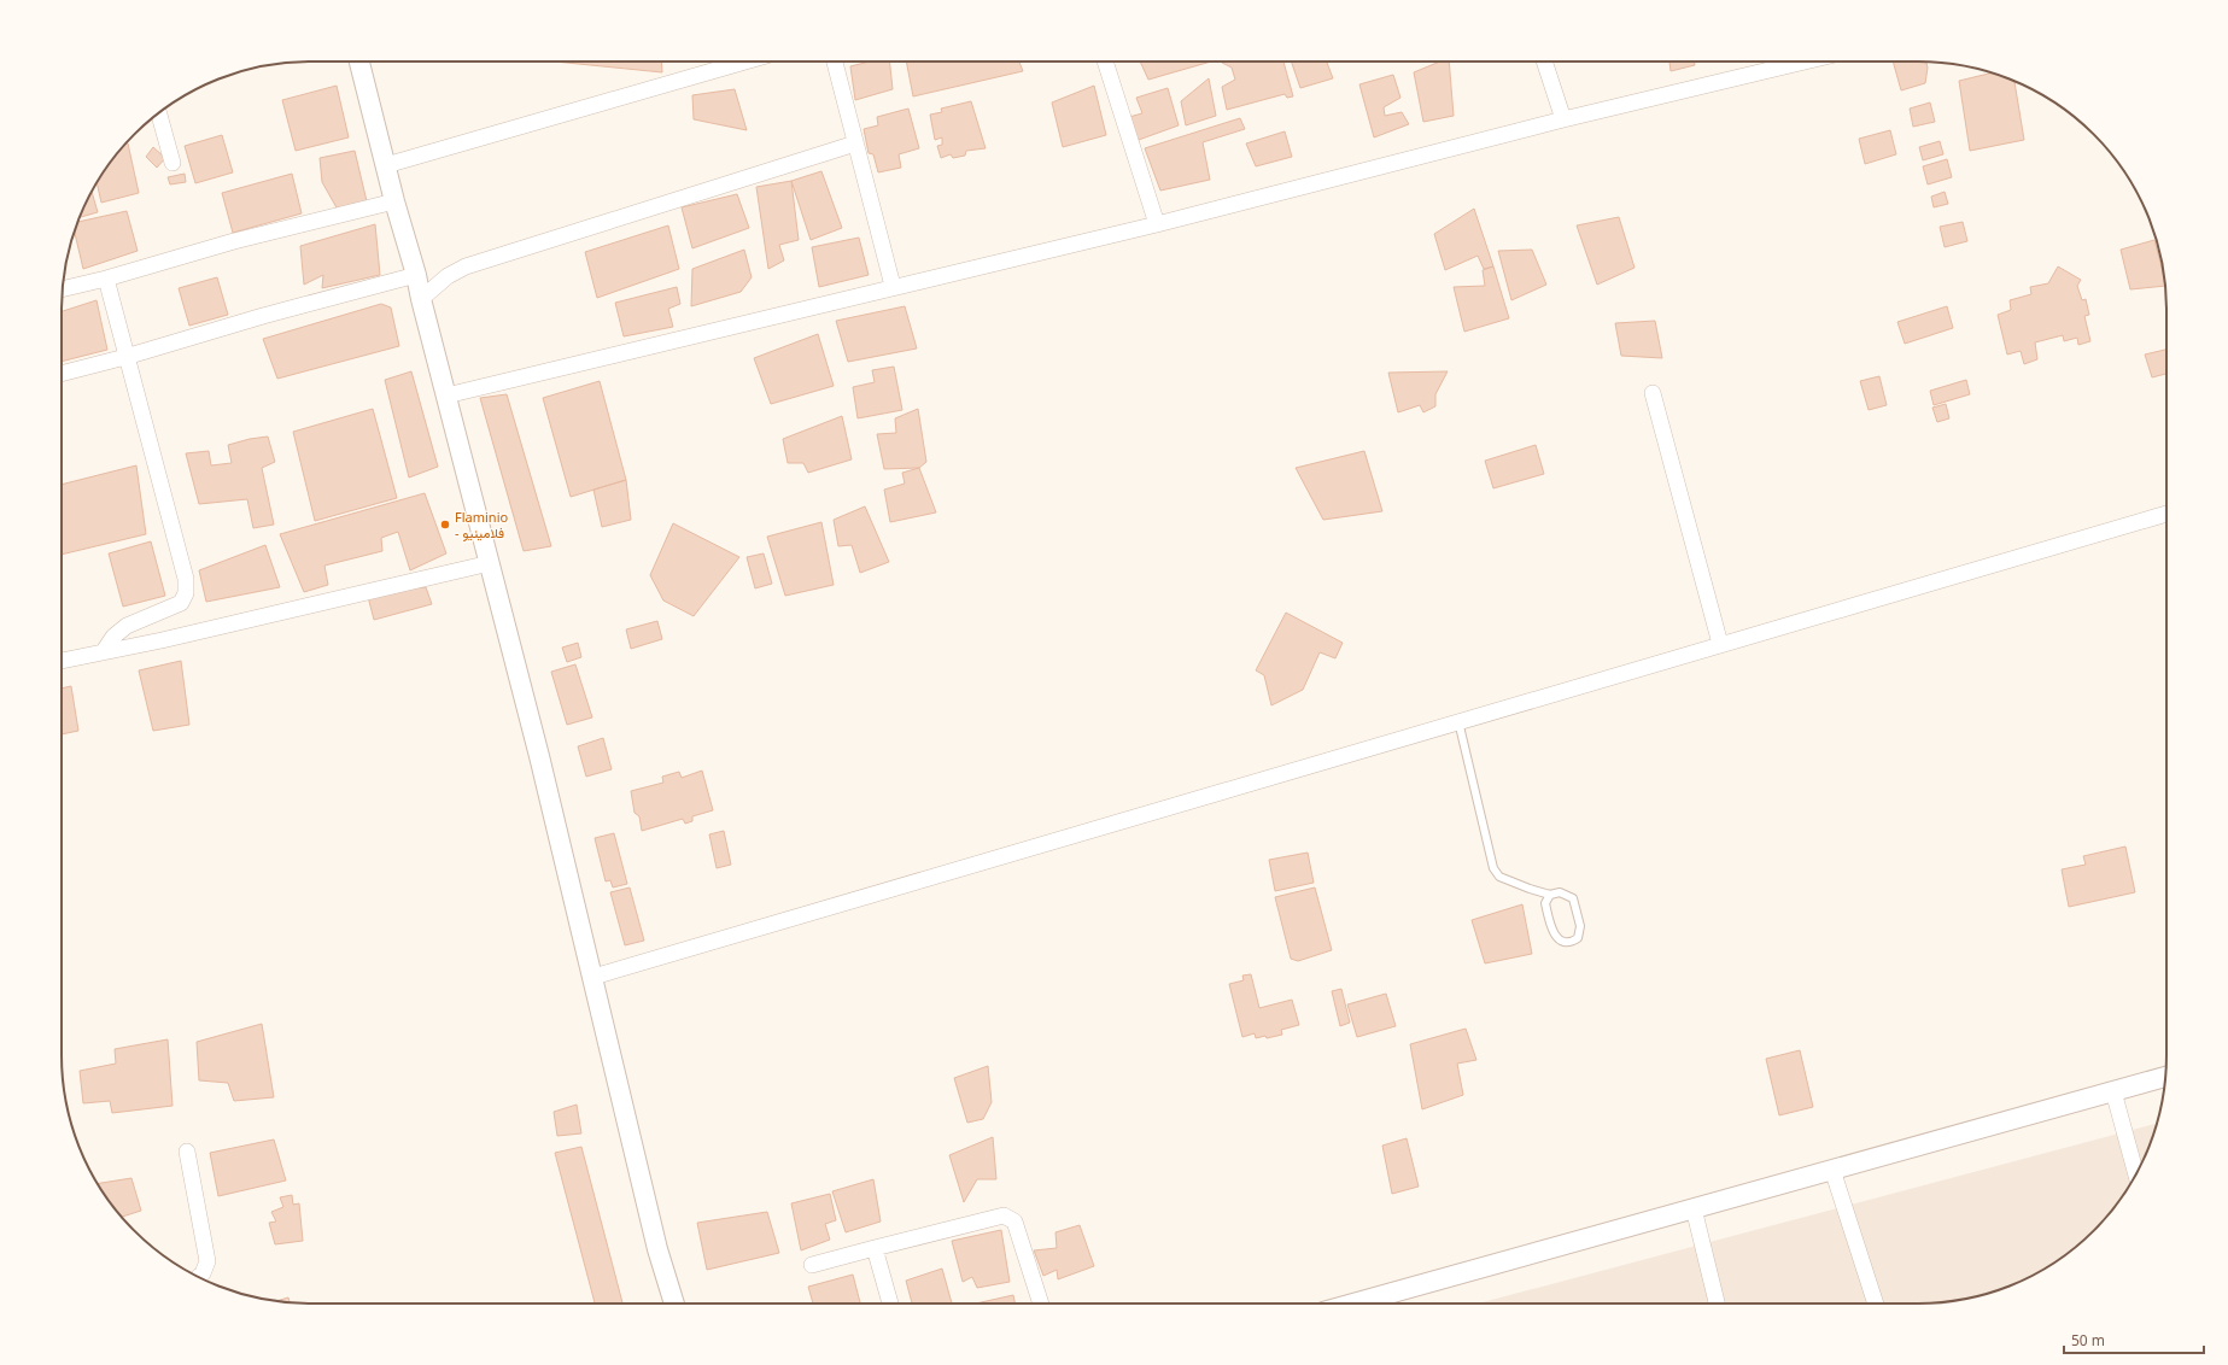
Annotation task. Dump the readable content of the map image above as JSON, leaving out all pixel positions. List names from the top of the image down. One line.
{"places":["Flaminio - فلامينيو"],"scale_bar":"50 m"}
